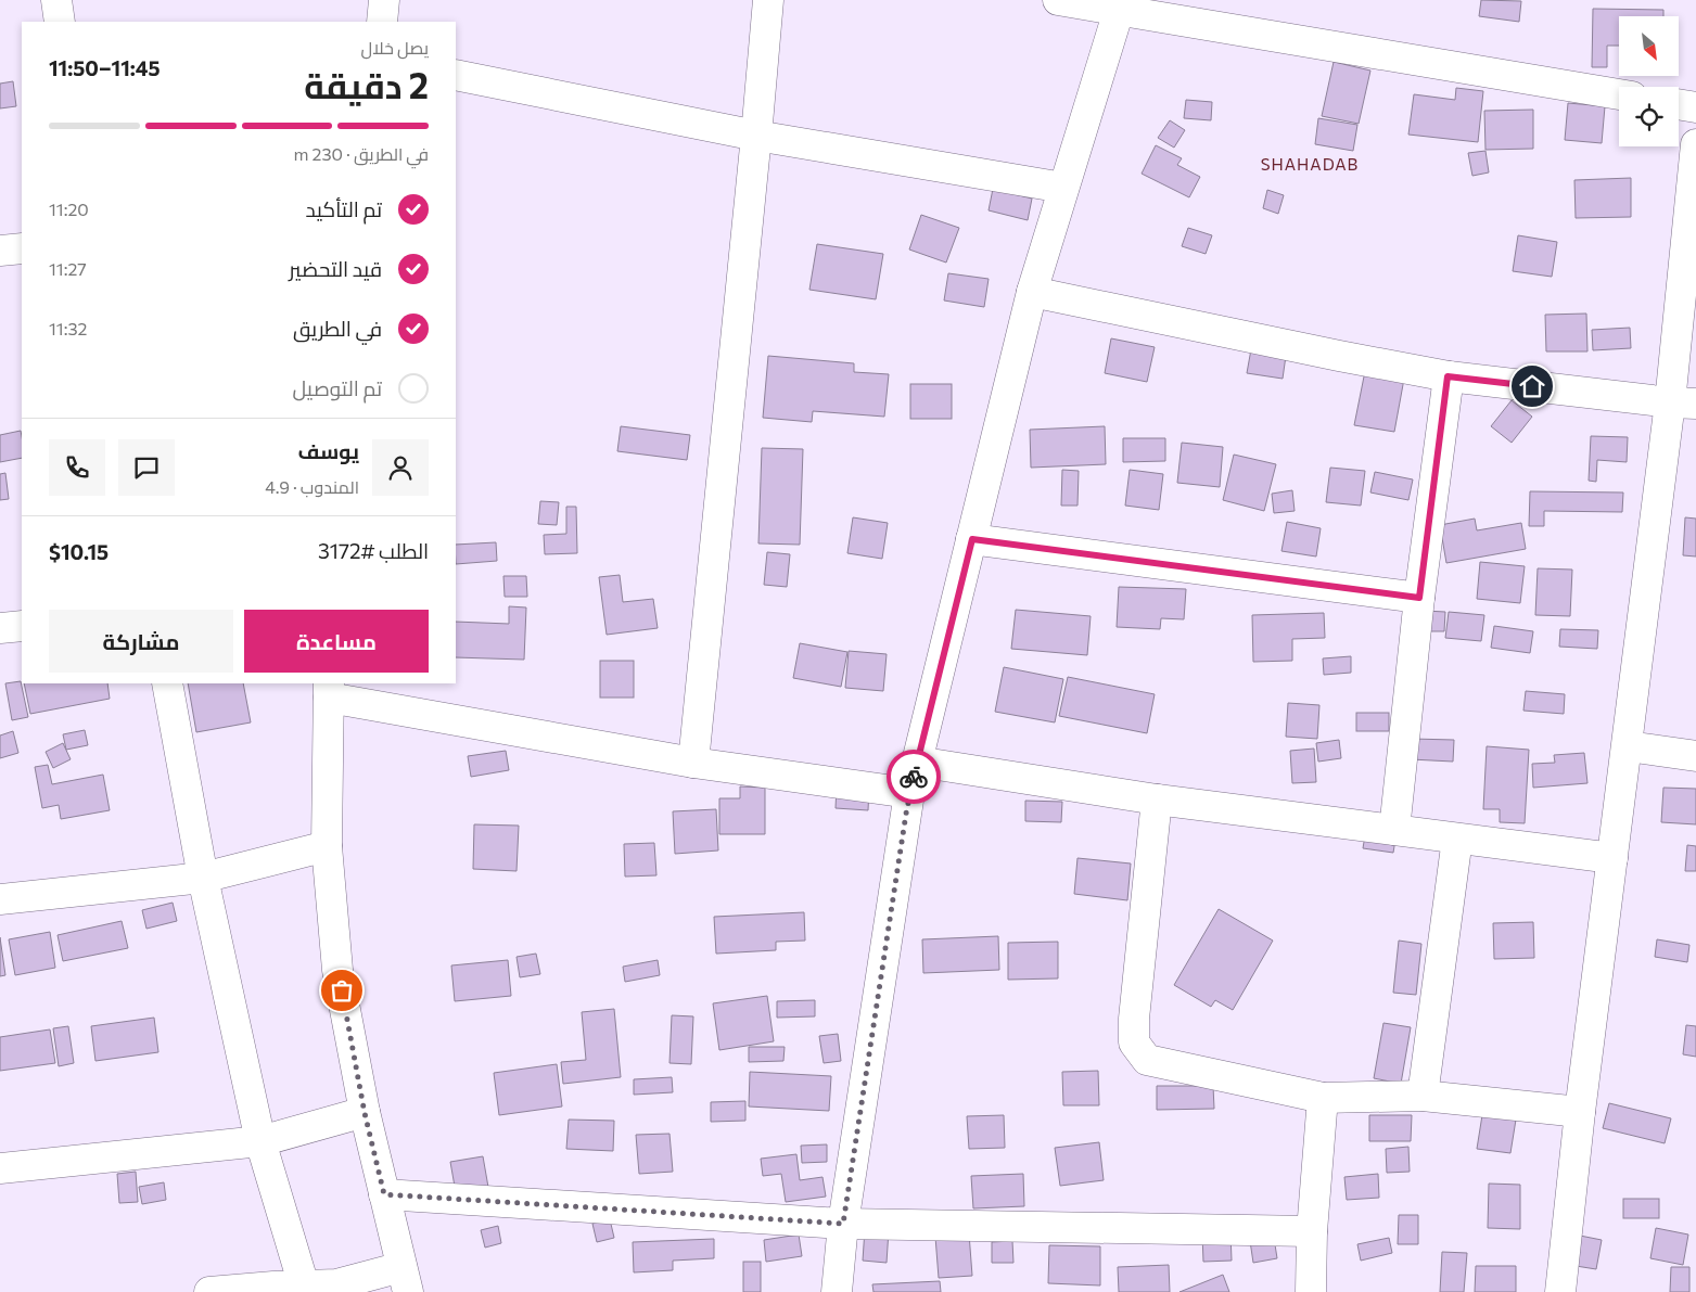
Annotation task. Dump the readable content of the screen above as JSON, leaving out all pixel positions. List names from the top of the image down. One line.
{"districts":["SHAHADAB"],"north":"bottom right","page":{"heading":["2 دقيقة","يصل خلال","11:45–11:50"],"panel":["يوسف","المندوب · 4.9","الطلب #3172","$10.15"],"bar":"في الطريق · 230 m","list":[["تم التأكيد","11:20"],["قيد التحضير","11:27"],["في الطريق","11:32"],"تم التوصيل"],"buttons":["مساعدة","مشاركة"]}}
